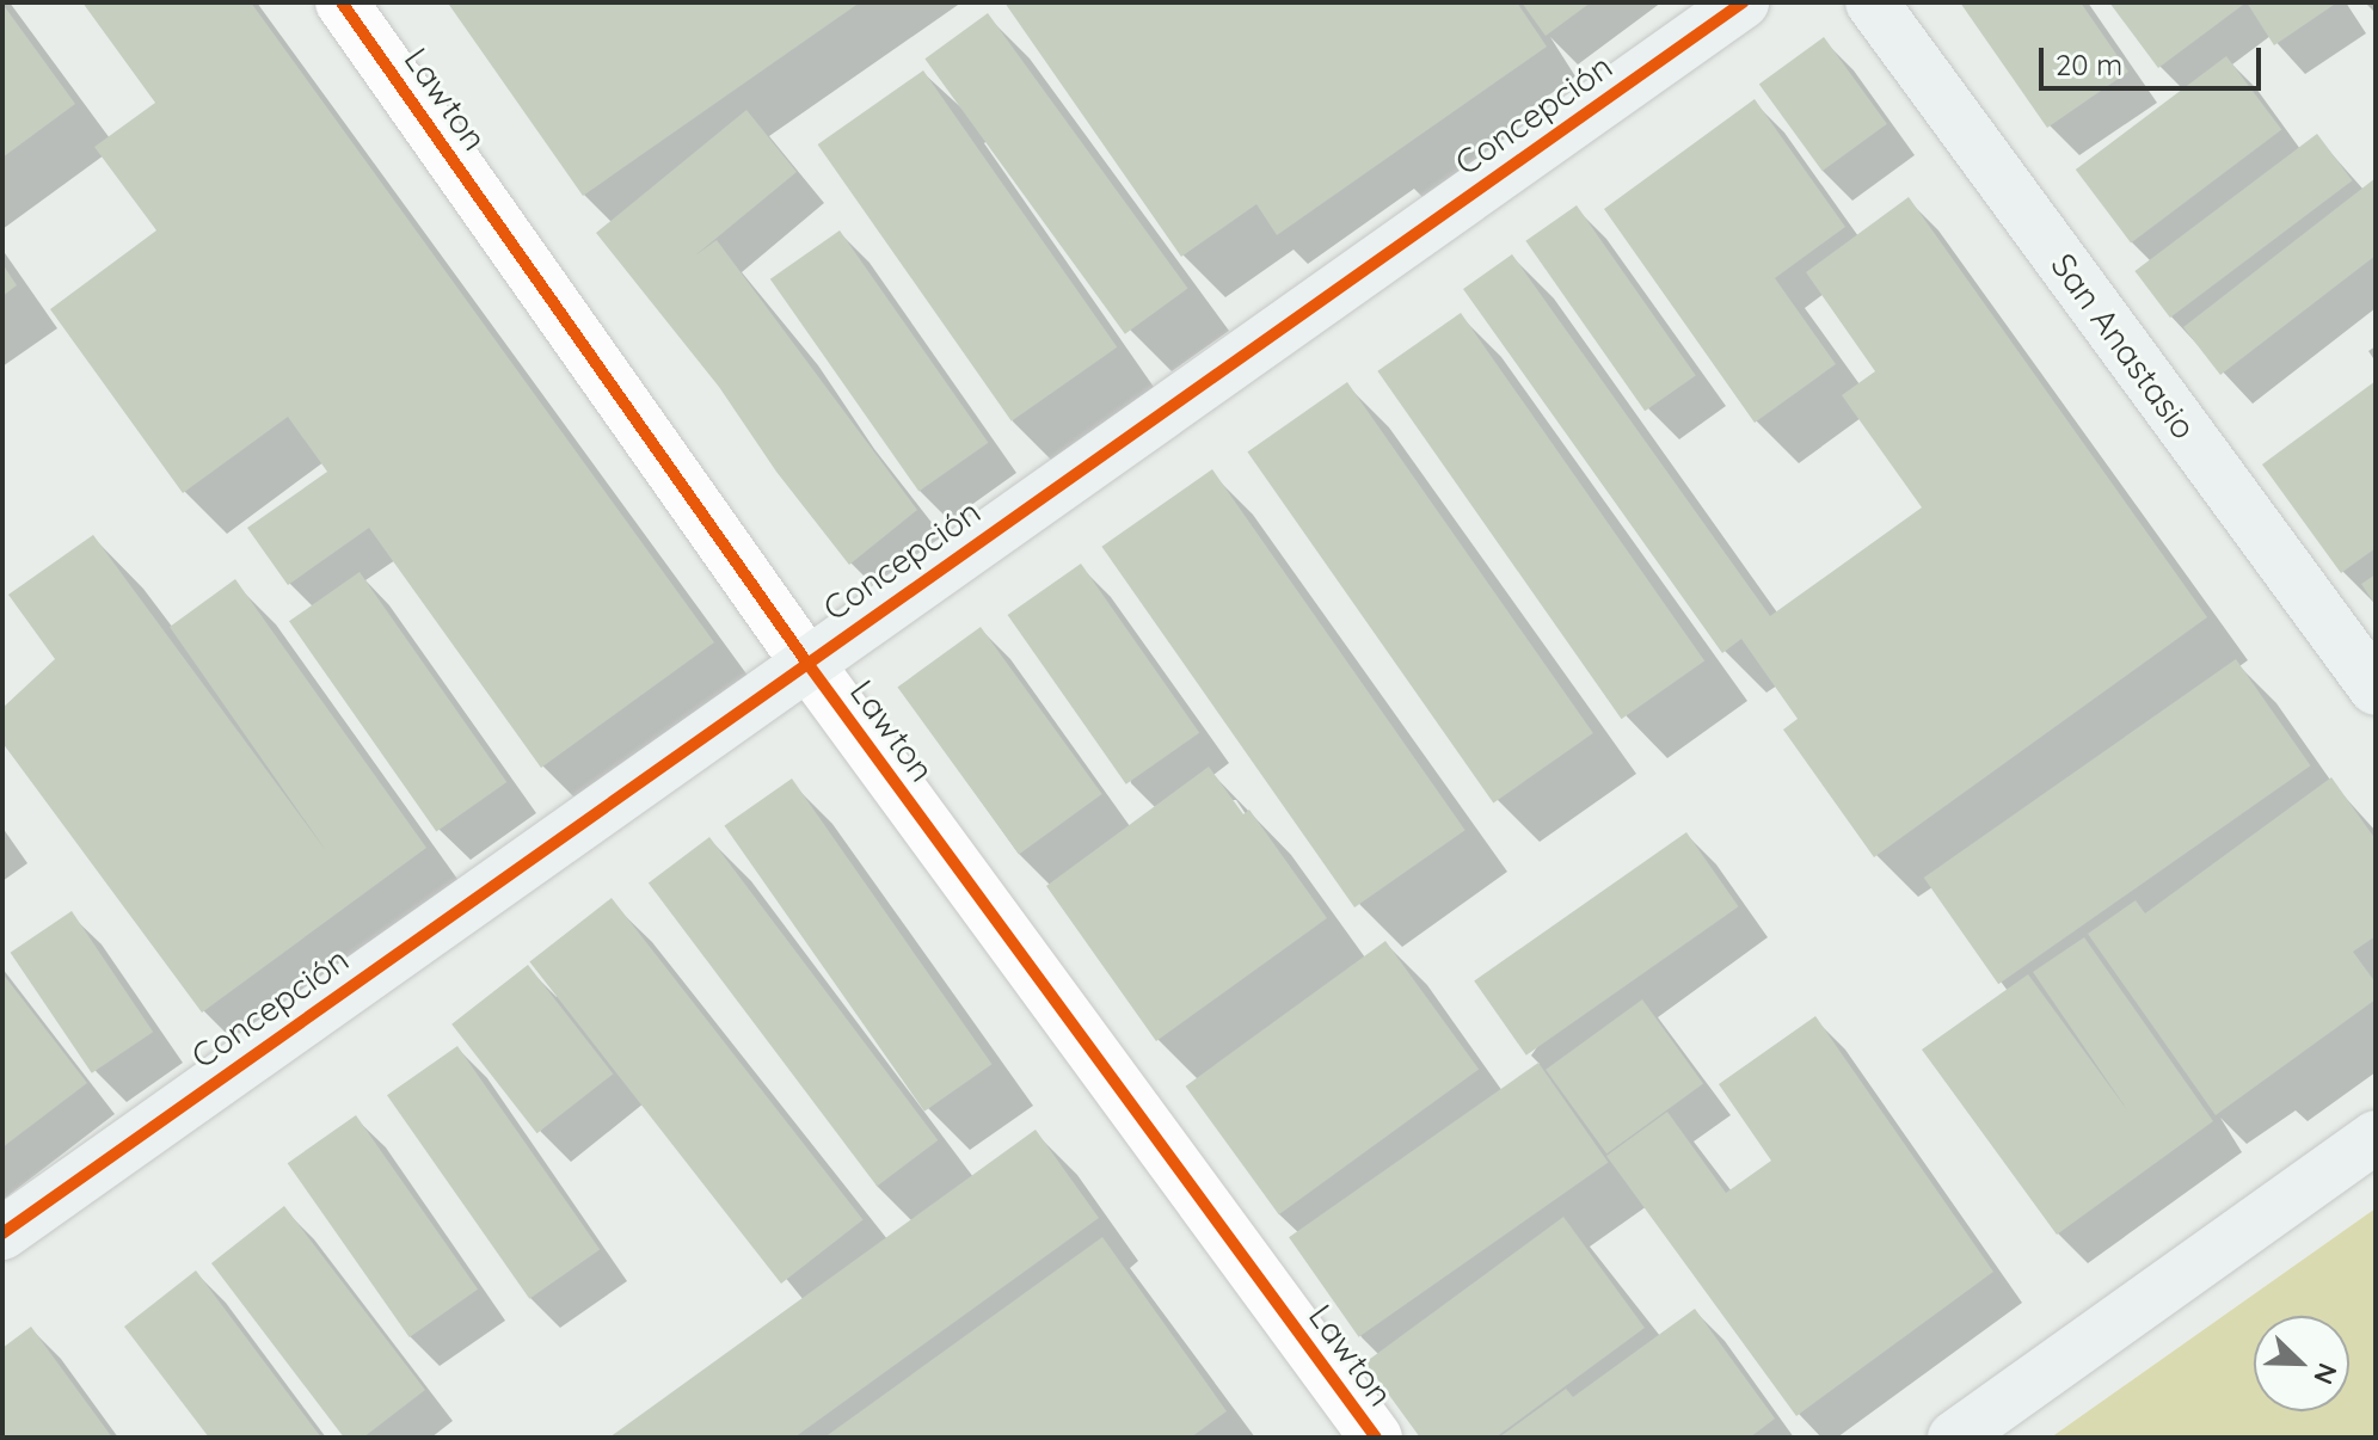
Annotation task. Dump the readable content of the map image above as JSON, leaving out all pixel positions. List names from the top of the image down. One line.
{"streets":{"street":["Lawton","Concepción","San Anastasio"]},"crossings":[["Lawton","Concepción"]],"scale_bar":"20 m","north":"bottom right"}
